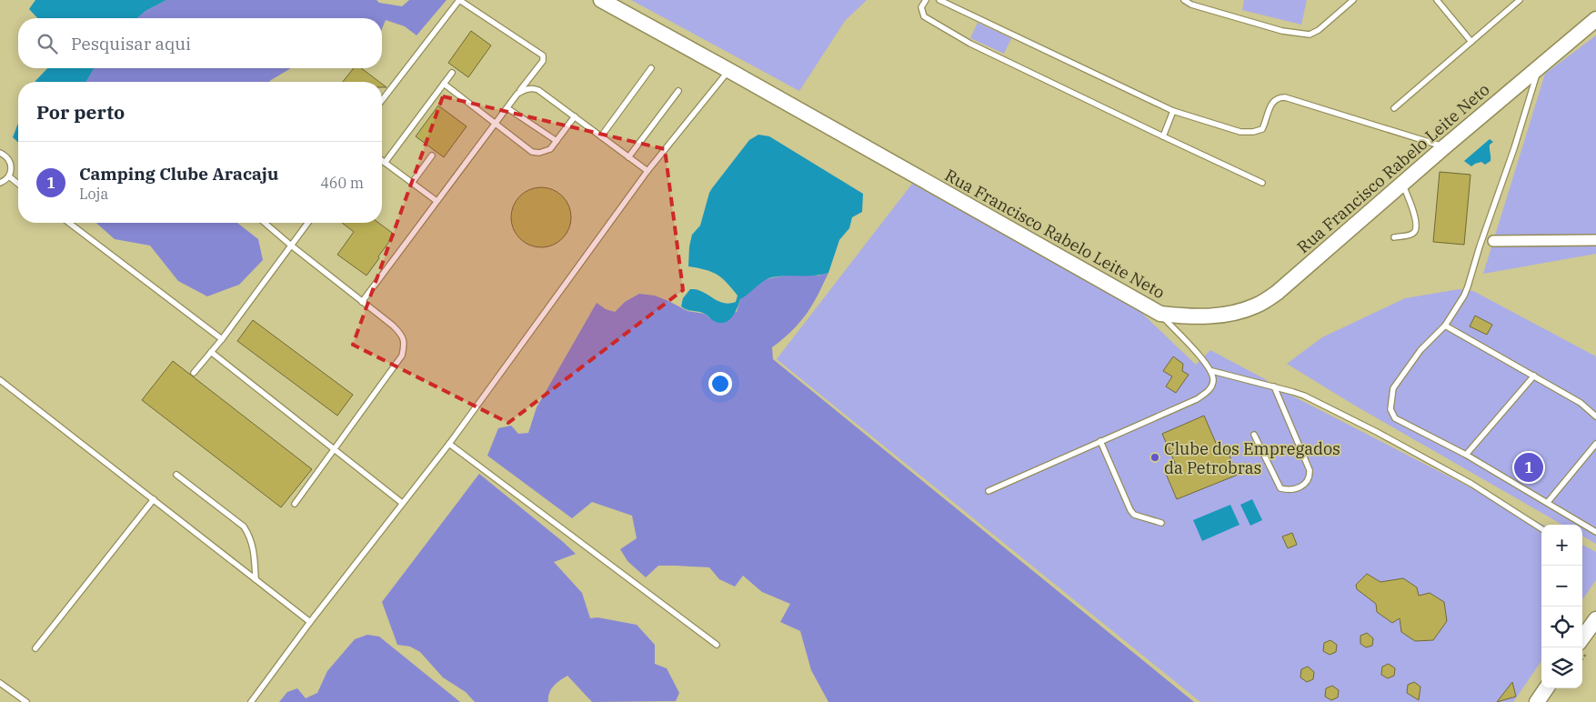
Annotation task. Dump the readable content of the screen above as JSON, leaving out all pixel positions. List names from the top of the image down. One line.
{"streets":{"street":["Rua Francisco Rabelo Leite Neto"]},"places":["Clube dos Empregados da Petrobras"],"page":{"search":"Pesquisar aqui","heading":"Por perto","list":[{"mark":"1","name":"Camping Clube Aracaju","note":"Loja","value":"460 m"}],"pins":"1","map_buttons":["+","−"]}}
